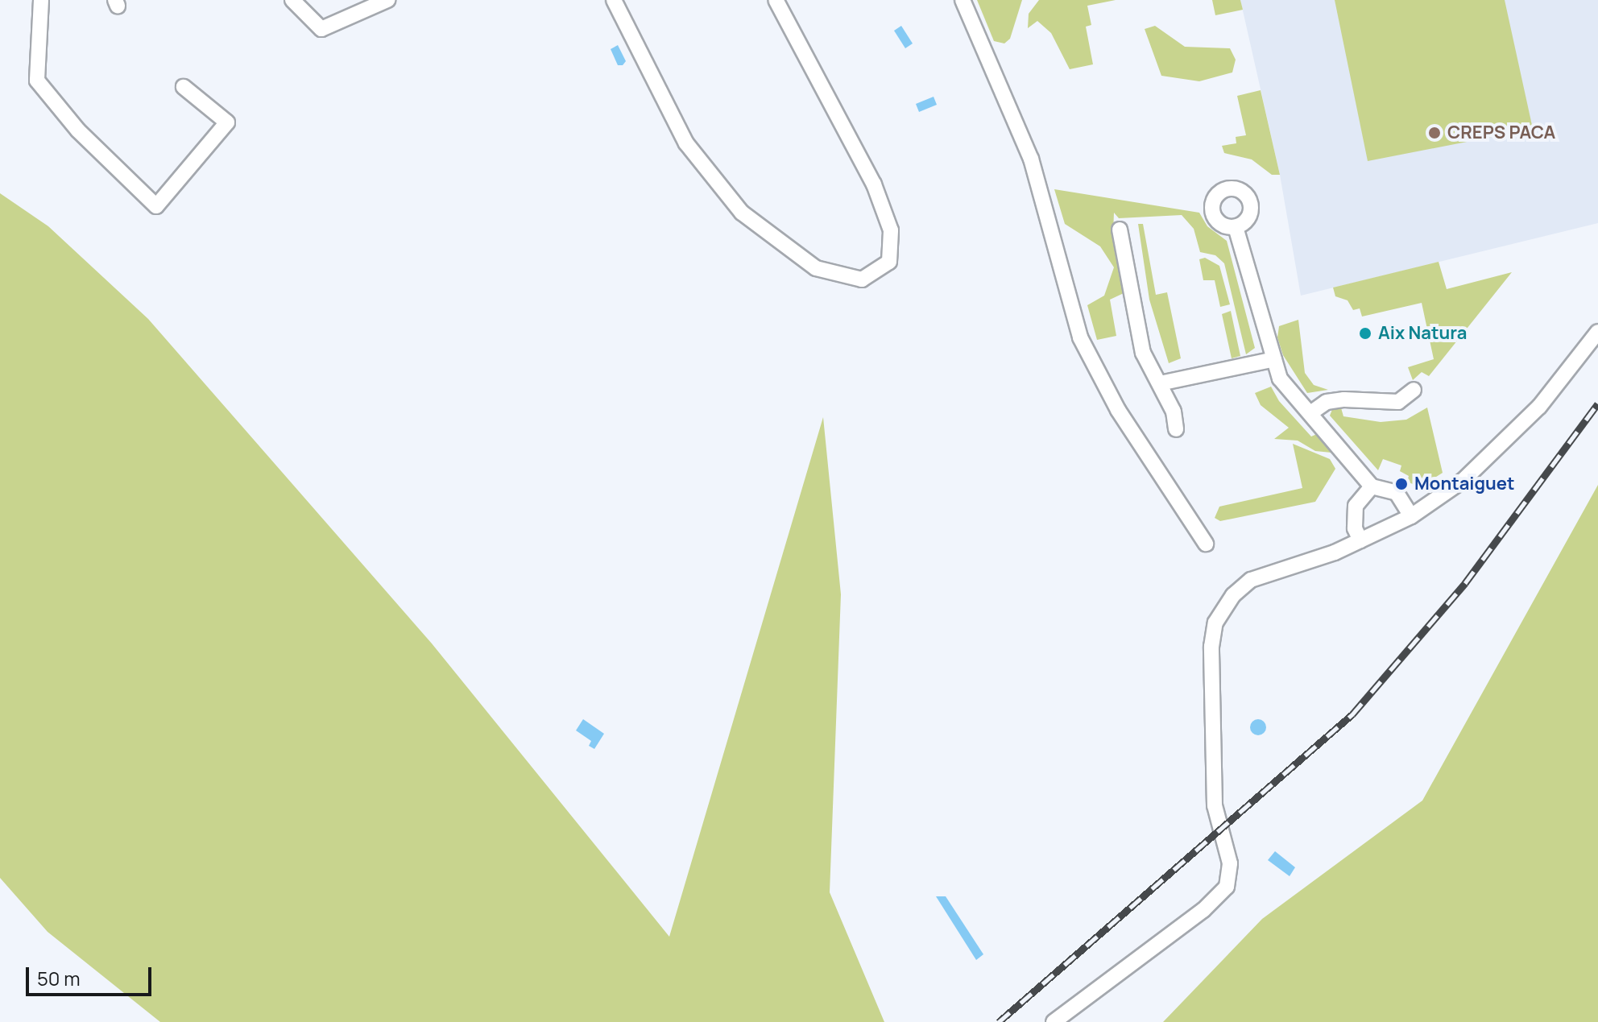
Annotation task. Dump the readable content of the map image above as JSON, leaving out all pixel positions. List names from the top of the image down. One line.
{"places":["CREPS PACA","Aix Natura","Montaiguet"],"scale_bar":"50 m"}
